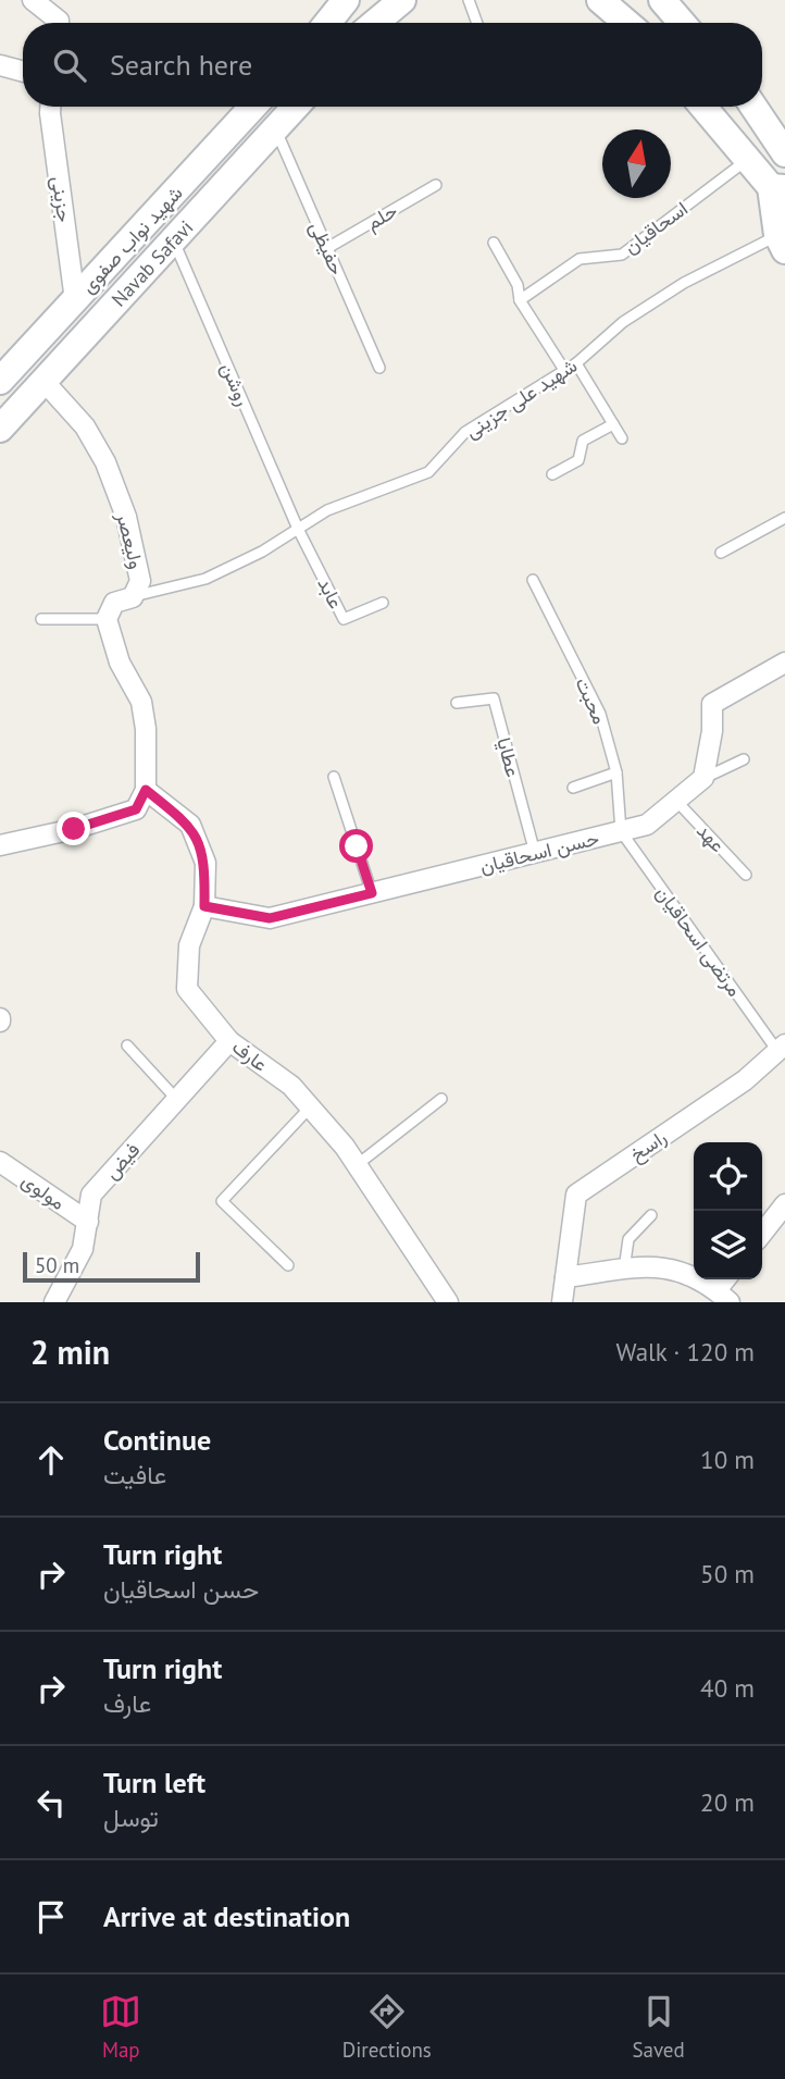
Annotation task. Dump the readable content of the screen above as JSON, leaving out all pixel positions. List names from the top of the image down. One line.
{"streets":{"main road":["شهید نواب صفوی","Navab Safavi"],"street":["جزینی","ولیعصر","حسن اسحاقیان","عارف","راسخ","فیض","مولوی"],"lane":["حلم","اسحاقیان","حفیظی","روشن","شهید علی جزینی","عابد","محبت","عطایا","عهد","مرتضی اسحاقیان"]},"crossings":[["جزینی","شهید نواب صفوی"],["حلم","حفیظی"],["حفیظی","Navab Safavi"],["Navab Safavi","روشن"],["Navab Safavi","ولیعصر"],["روشن","شهید علی جزینی"],["روشن","عابد"],["شهید علی جزینی","ولیعصر"],["شهید علی جزینی","عابد"],["محبت","حسن اسحاقیان"],["محبت","مرتضی اسحاقیان"],["عطایا","حسن اسحاقیان"],["عهد","حسن اسحاقیان"],["حسن اسحاقیان","مرتضی اسحاقیان"],["حسن اسحاقیان","عارف"],["مرتضی اسحاقیان","راسخ"],["عارف","فیض"],["فیض","مولوی"]],"scale_bar":"50 m","north":"top","page":{"search":"Search here","scale":"50 m","heading":["2 min","Walk · 120 m"],"list":[["Continue","عافیت","10 m"],["Turn right","حسن اسحاقیان","50 m"],["Turn right","عارف","40 m"],["Turn left","توسل","20 m"],"Arrive at destination"],"nav":["Map","Directions","Saved"]}}
